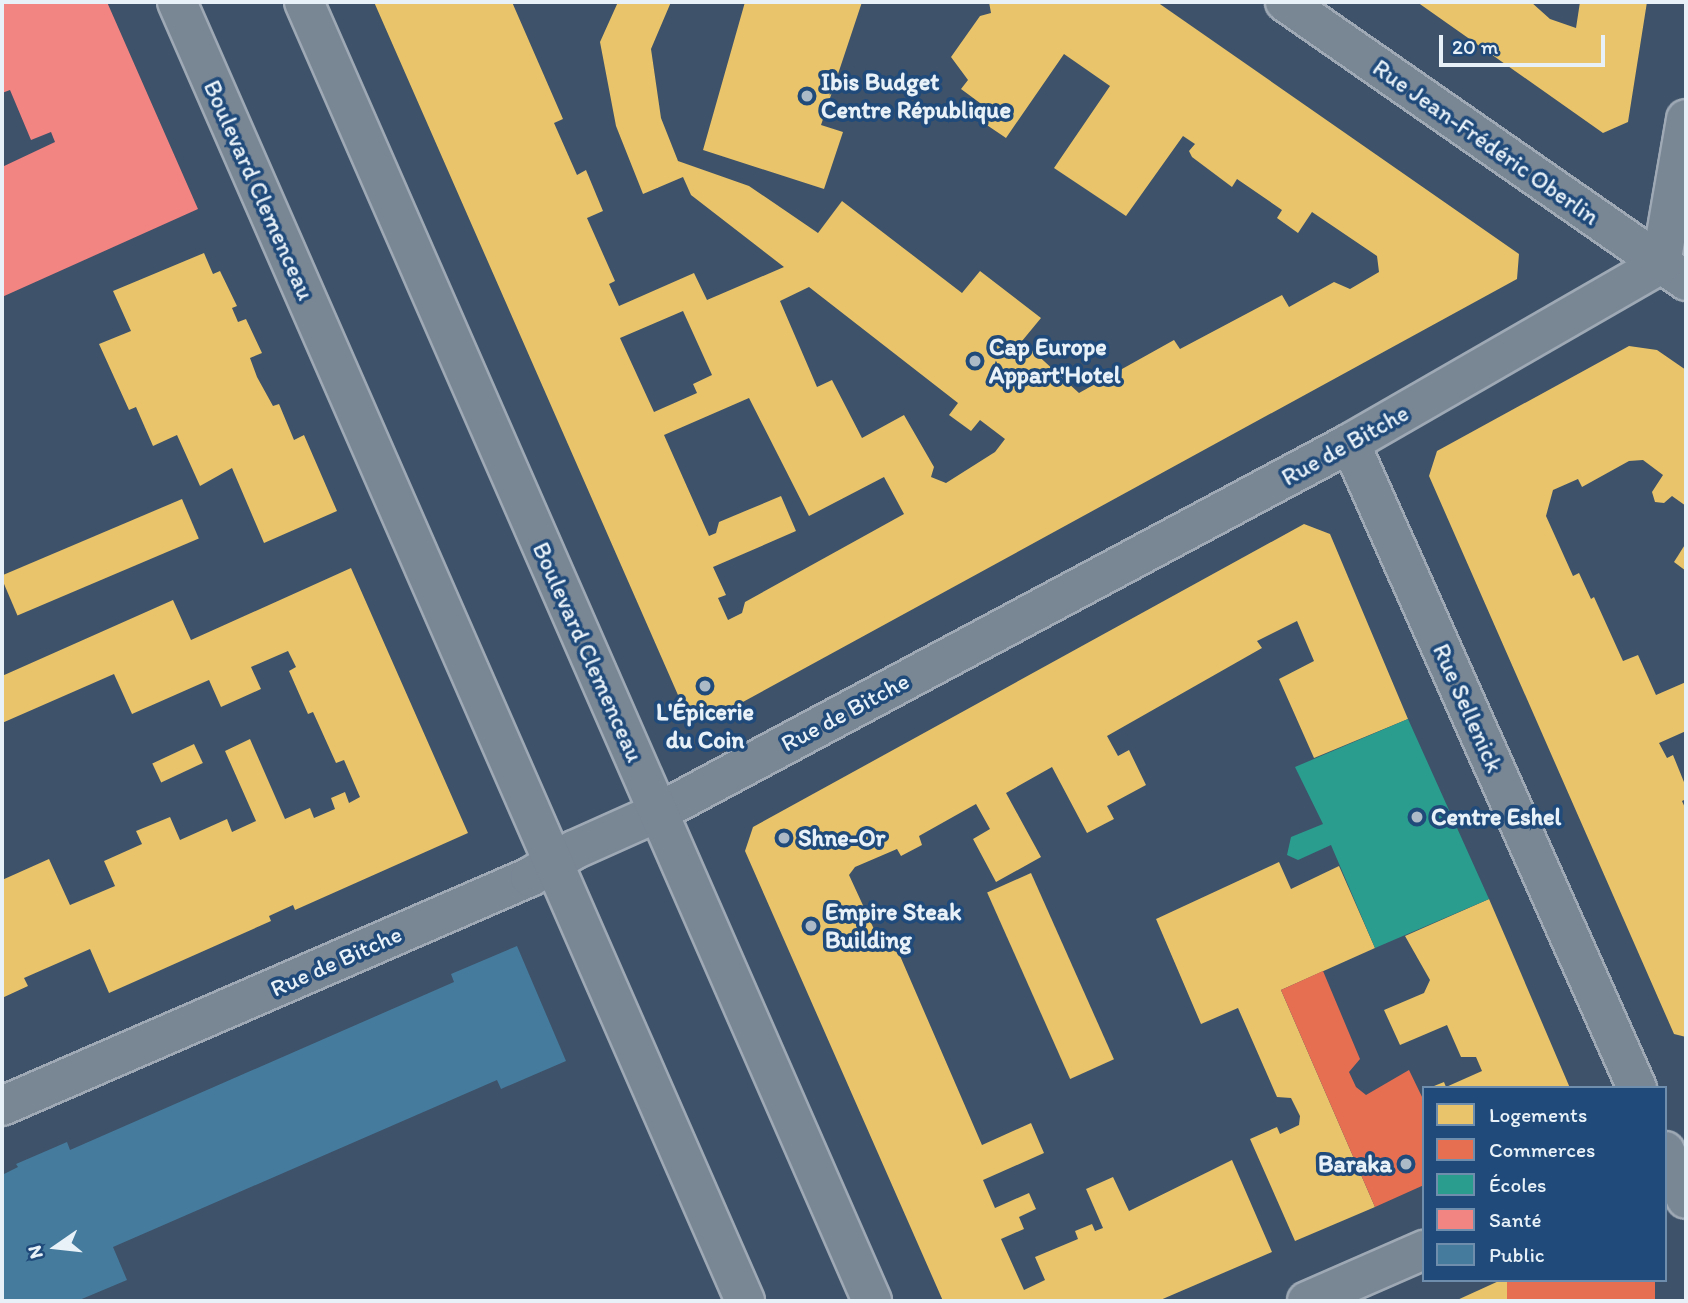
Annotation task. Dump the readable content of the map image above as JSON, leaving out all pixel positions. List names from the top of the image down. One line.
{"streets":{"street":["Rue Jean-Frédéric Oberlin","Boulevard Clemenceau","Rue de Bitche","Rue Sellenick"]},"crossings":[["Rue Jean-Frédéric Oberlin","Rue de Bitche"],["Boulevard Clemenceau","Rue de Bitche"],["Rue de Bitche","Rue Sellenick"]],"places":["Ibis Budget Centre République","Cap Europe Appart'Hotel","L'Épicerie du Coin","Centre Eshel","Shne-Or","Empire Steak Building","Baraka"],"legend":["Logements","Commerces","Écoles","Santé","Public"],"scale_bar":"20 m","north":"left"}
